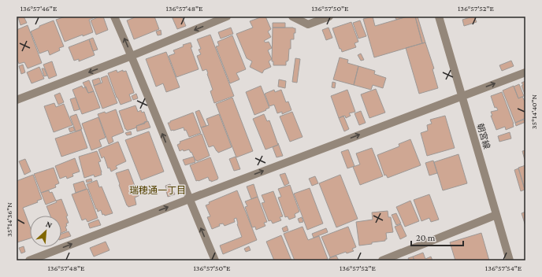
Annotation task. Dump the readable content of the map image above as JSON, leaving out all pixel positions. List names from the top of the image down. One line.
{"streets":{"street":["朝宮線"]},"districts":["瑞穂通一丁目"],"scale_bar":"20 m","north":"top right","coordinates":["136°57'46\"E","136°57'48\"E","136°57'50\"E","136°57'52\"E","35°14'40\"N","35°14'36\"N","136°57'54\"E"]}
